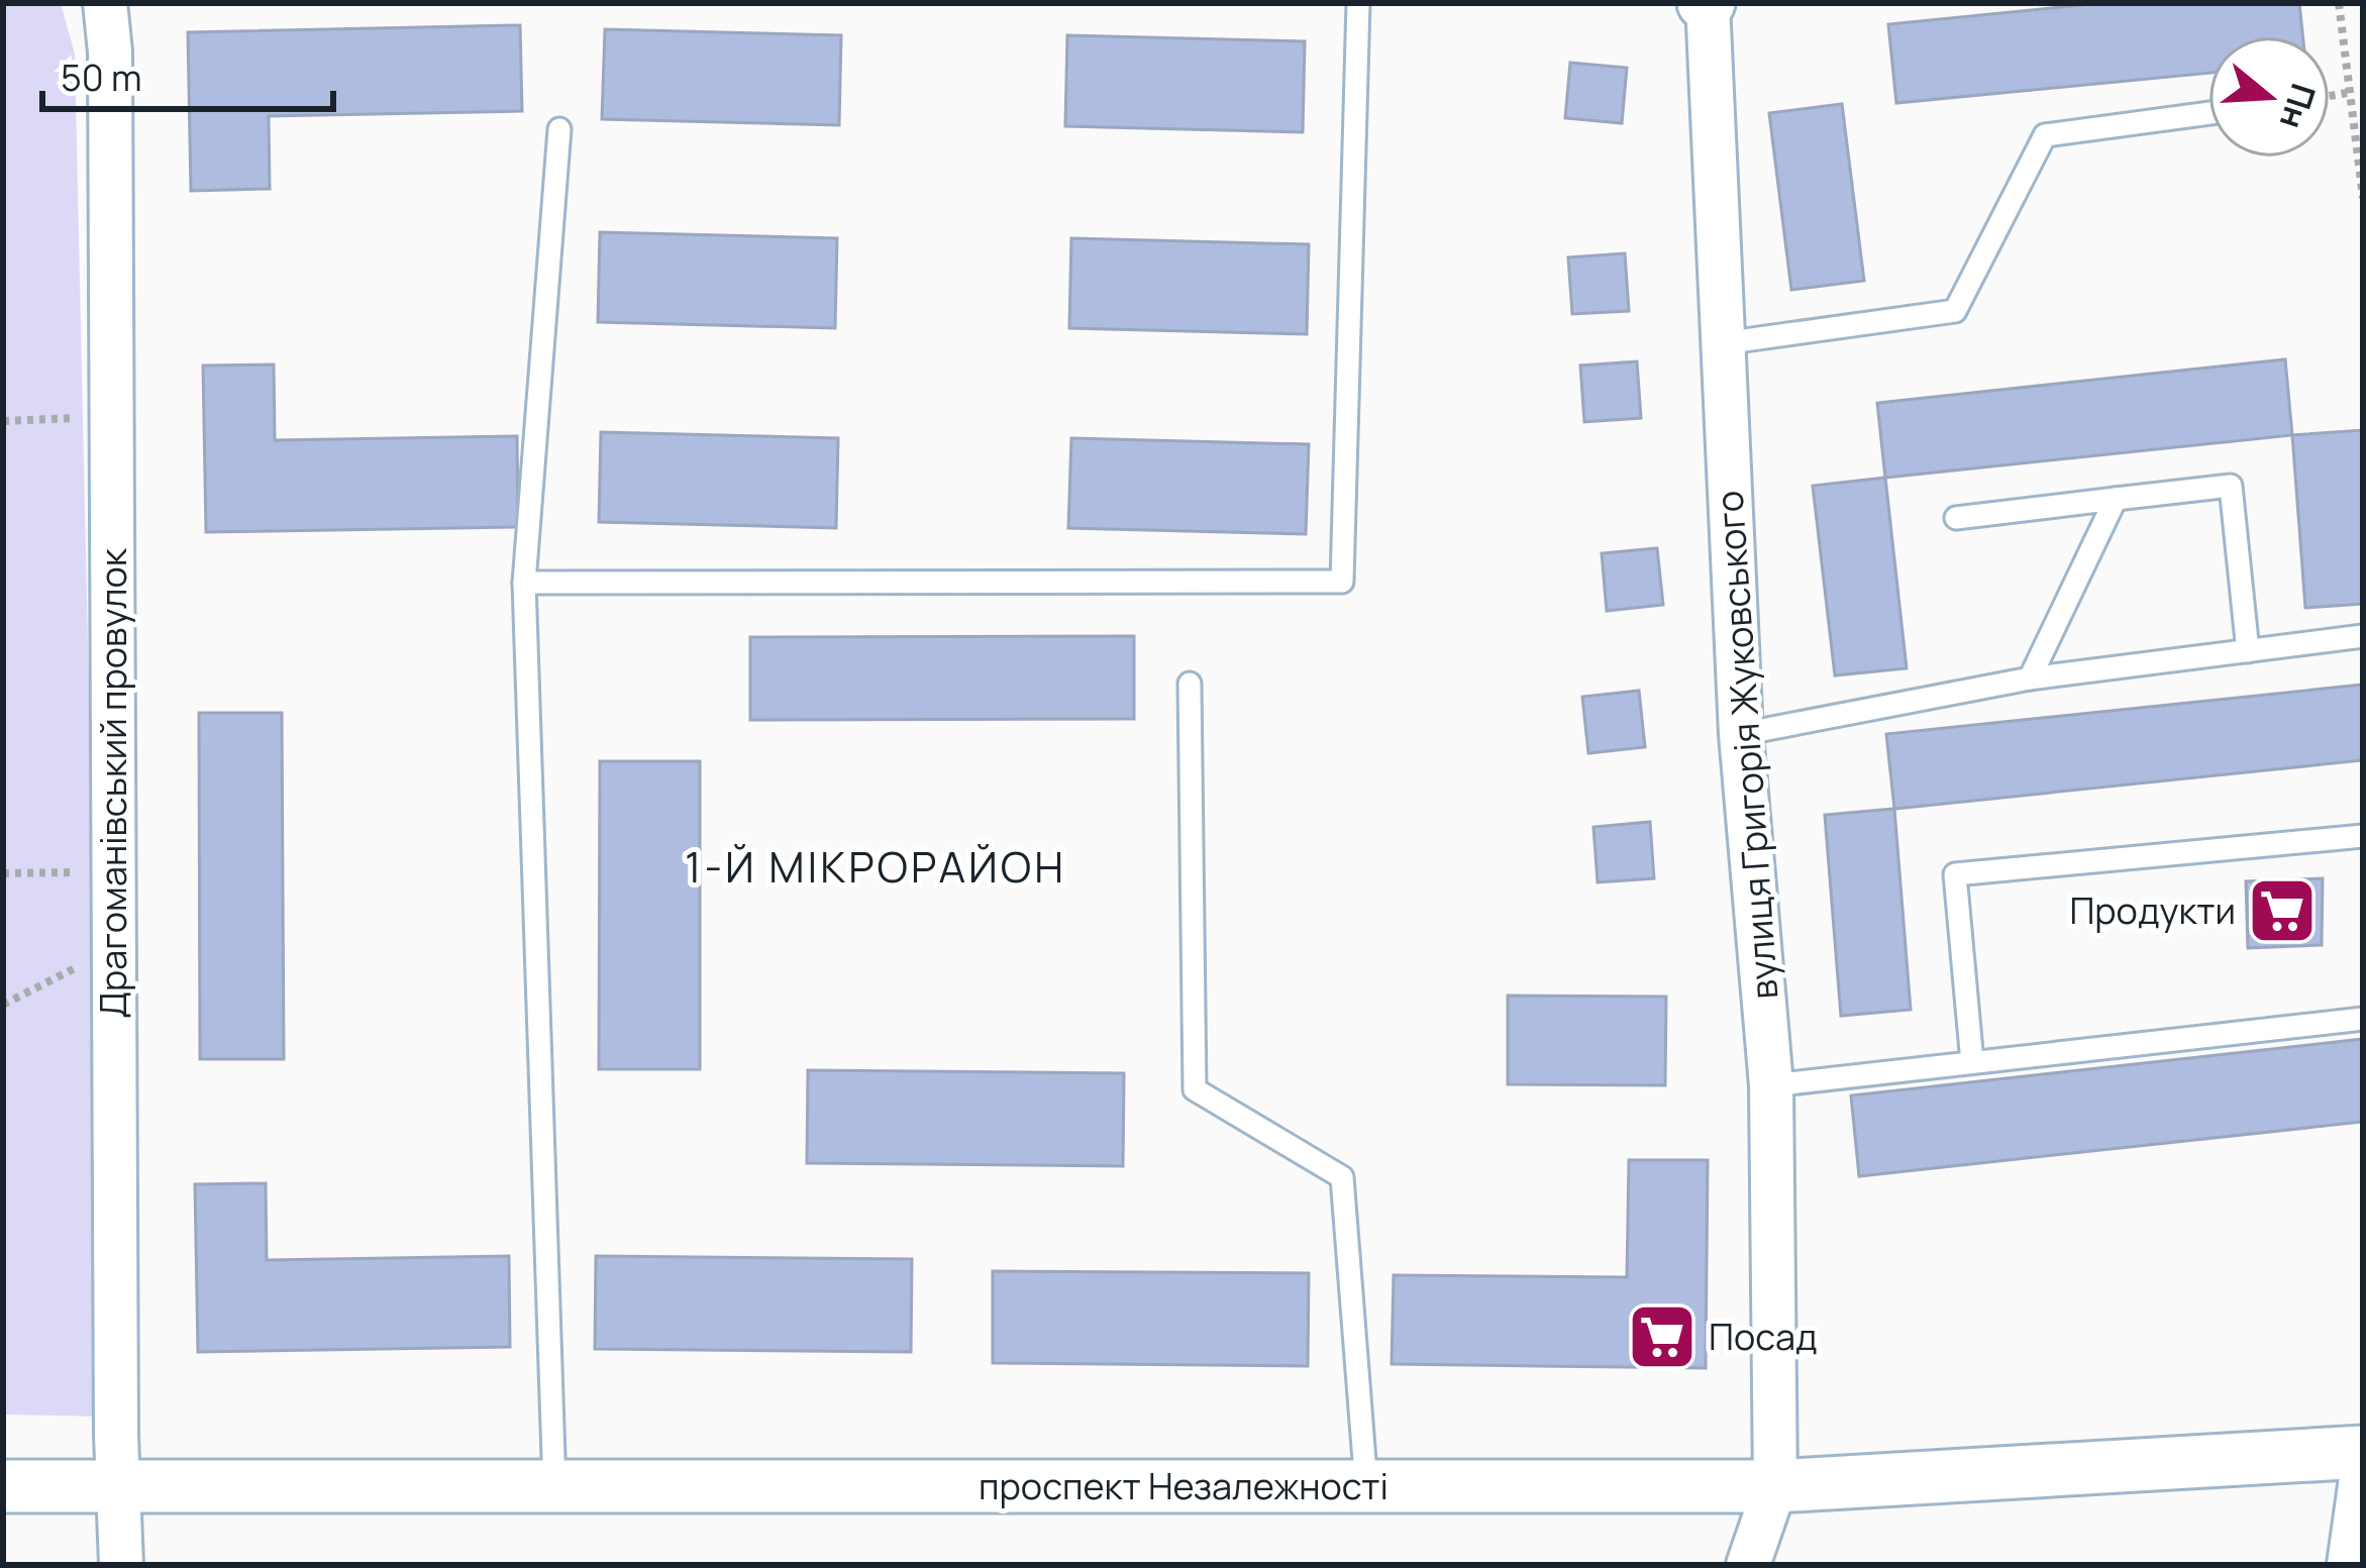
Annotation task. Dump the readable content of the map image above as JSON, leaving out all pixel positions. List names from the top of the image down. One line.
{"streets":{"street":["вулиця Григорія Жуковського","Драгоманівський провулок","проспект Незалежності"]},"crossings":[["вулиця Григорія Жуковського","проспект Незалежності"],["Драгоманівський провулок","проспект Незалежності"]],"districts":["1-Й МІКРОРАЙОН"],"places":{"supermarket":["Продукти","Посад"]},"scale_bar":"50 m","north":"right"}
